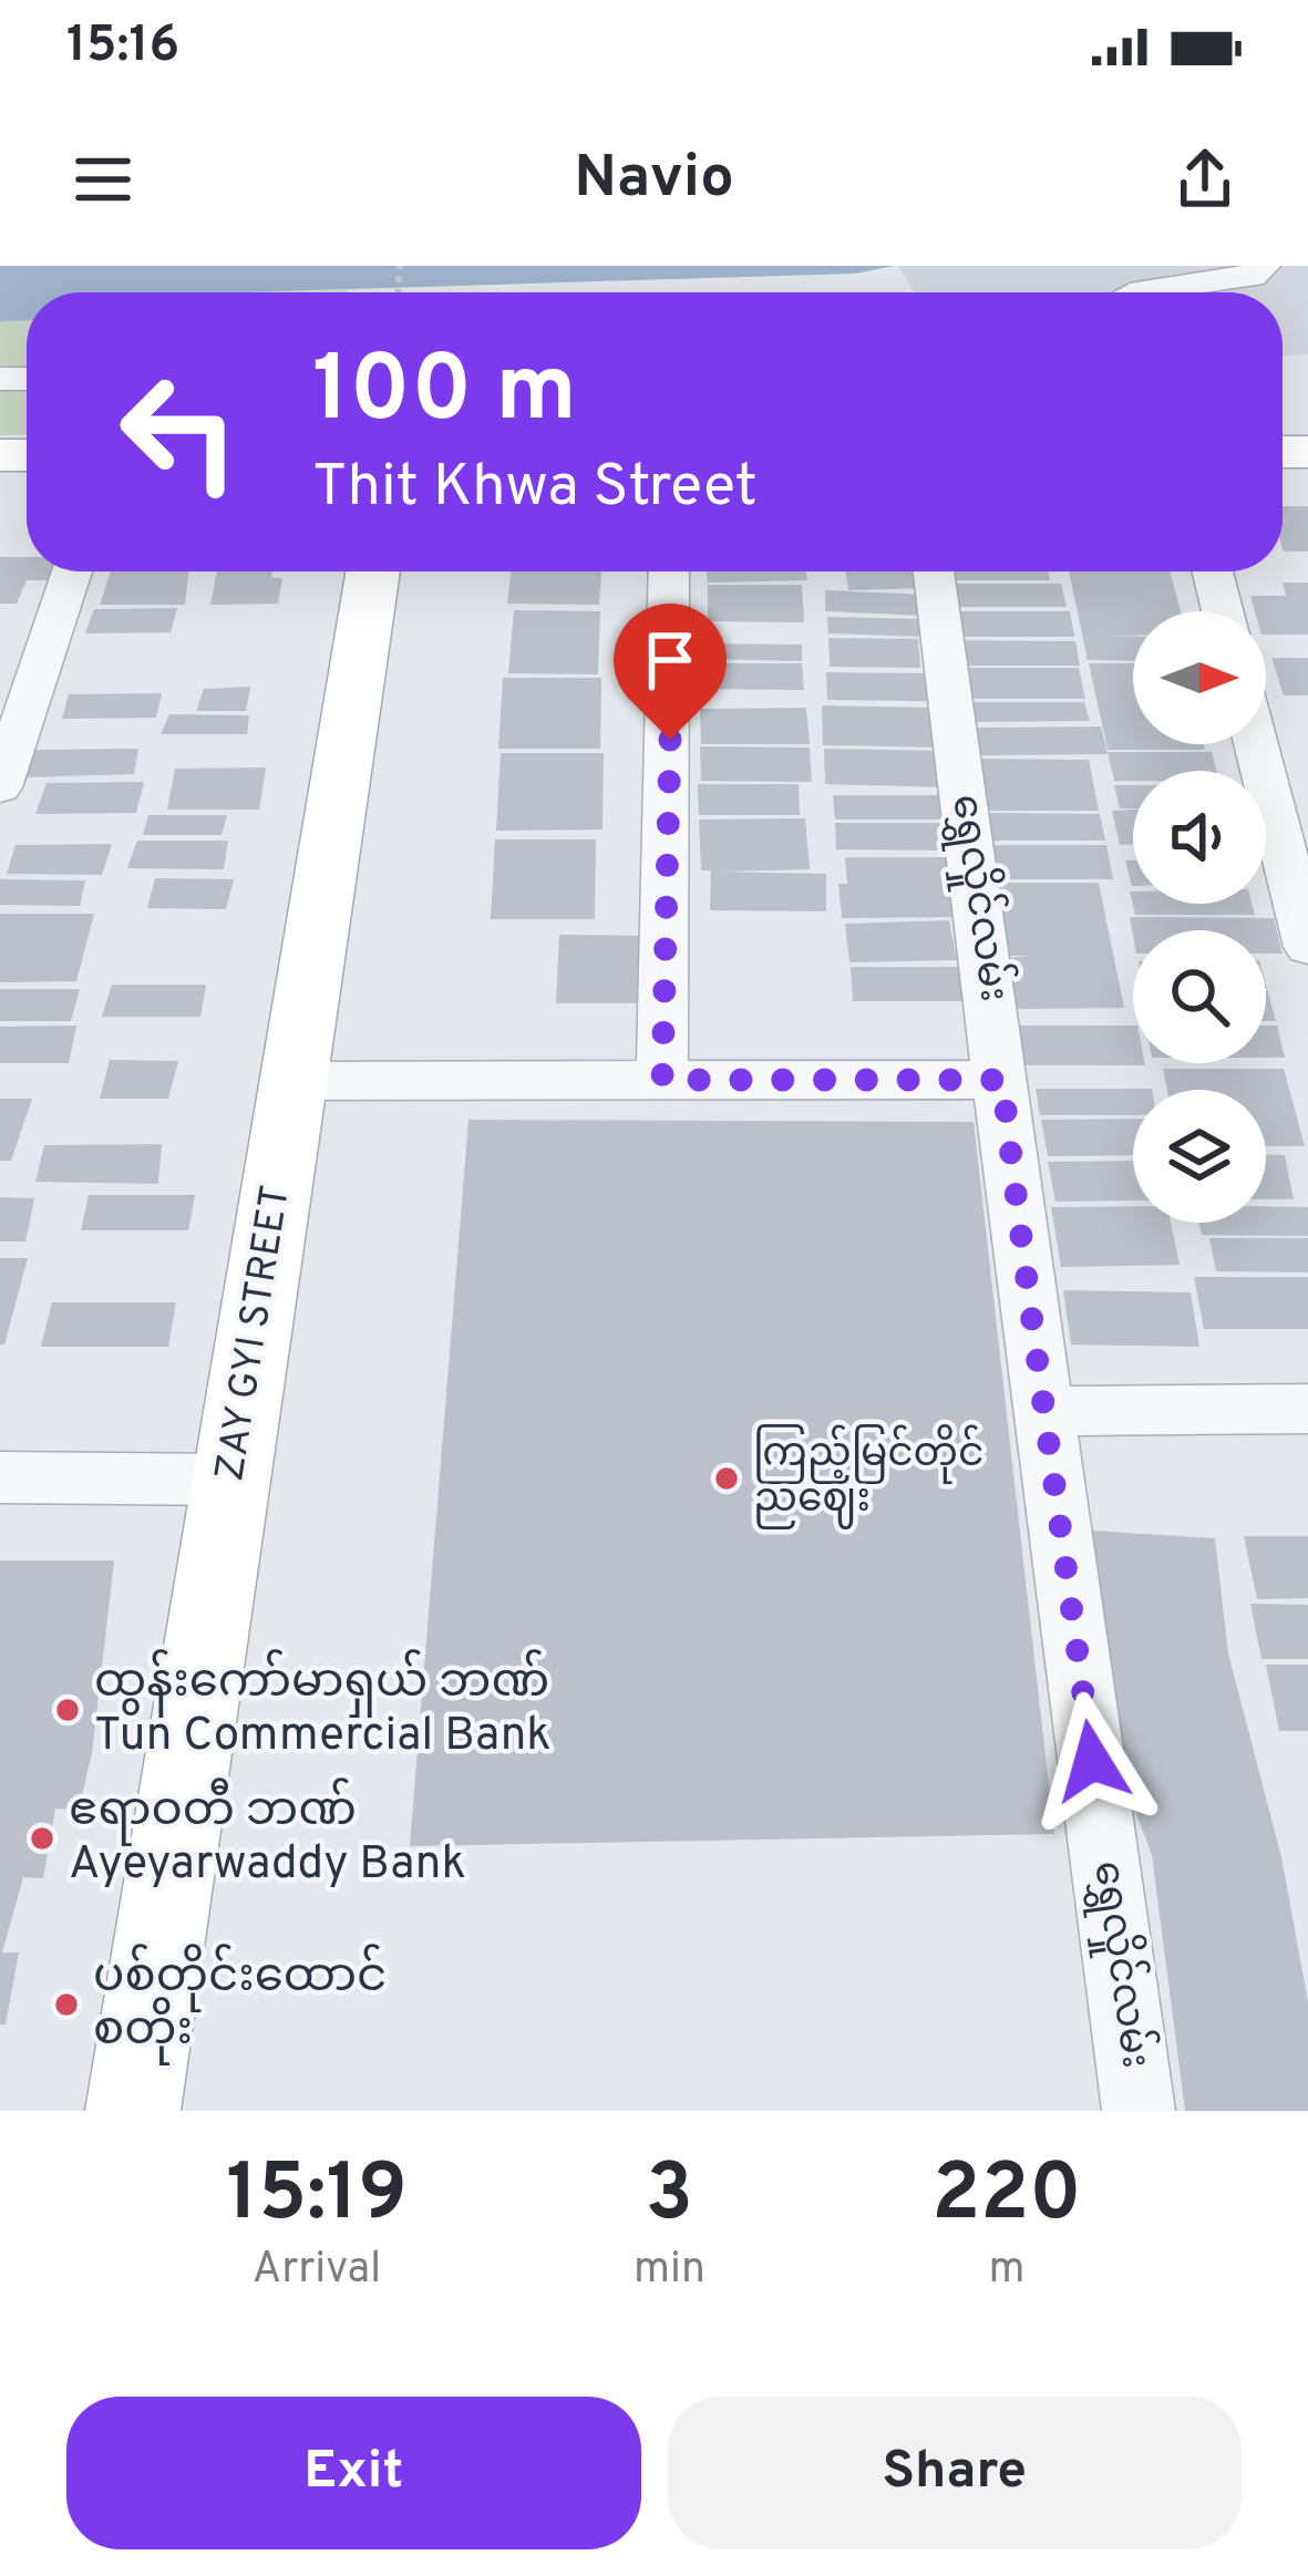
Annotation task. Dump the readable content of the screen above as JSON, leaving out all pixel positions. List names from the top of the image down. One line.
{"streets":{"main road":["ZAY GYI STREET"],"street":["ရွှေလှိုင်လမ်း"]},"places":["ကြည့်မြင်တိုင် ညဈေး","ထွန်းကော်မာရှယ် ဘဏ် Tun Commercial Bank","ဧရာဝတီ ဘဏ် Ayeyarwaddy Bank","ပစ်တိုင်းထောင် စတိုး"],"north":"right","page":{"status":"15:16","header":"Navio","turn":["100 m","Thit Khwa Street"],"eta":["15:19","Arrival","3","min","220","m"],"buttons":["Exit","Share"]}}
